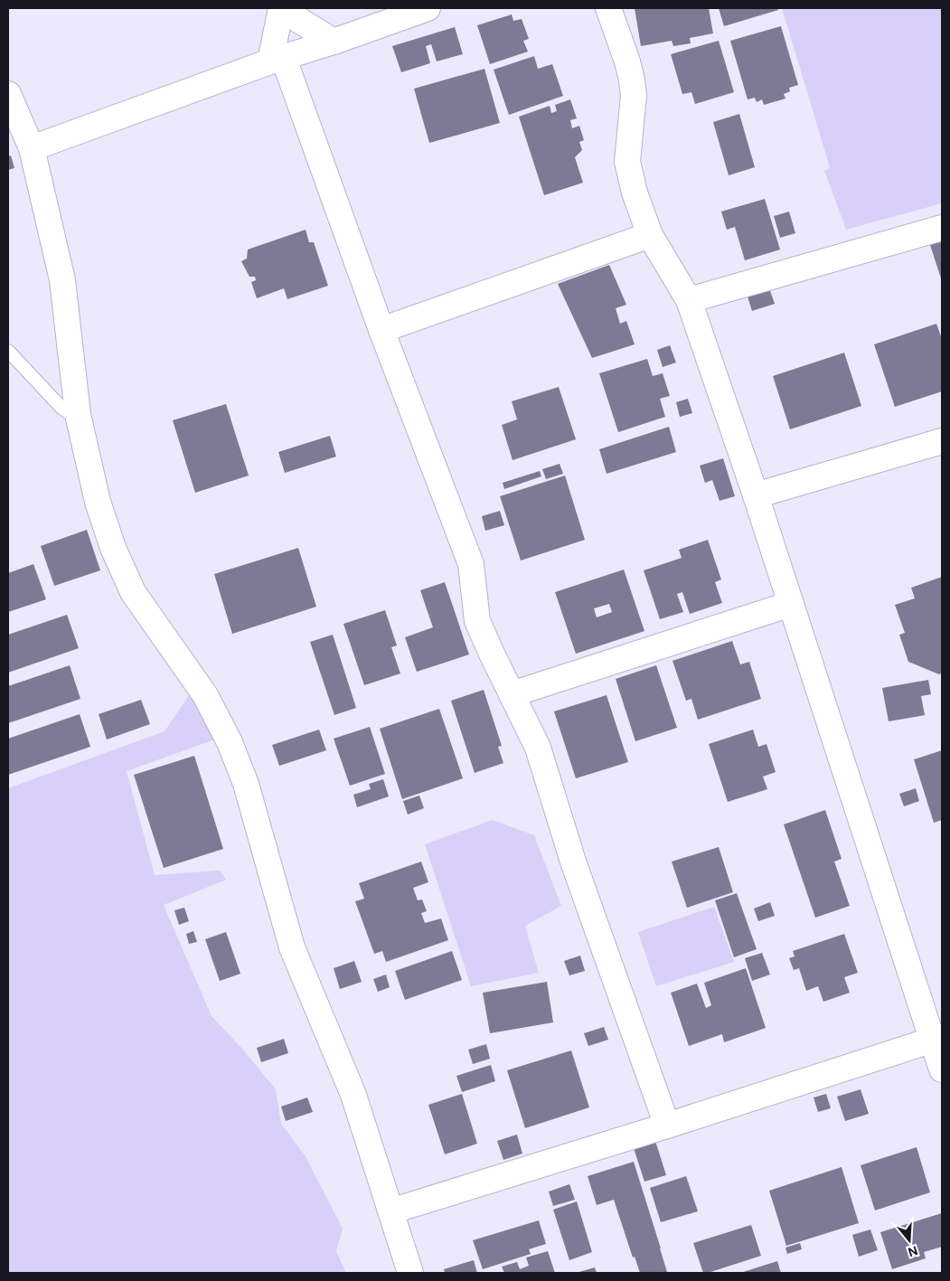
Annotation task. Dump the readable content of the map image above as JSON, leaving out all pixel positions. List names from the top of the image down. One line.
{"north":"bottom"}
